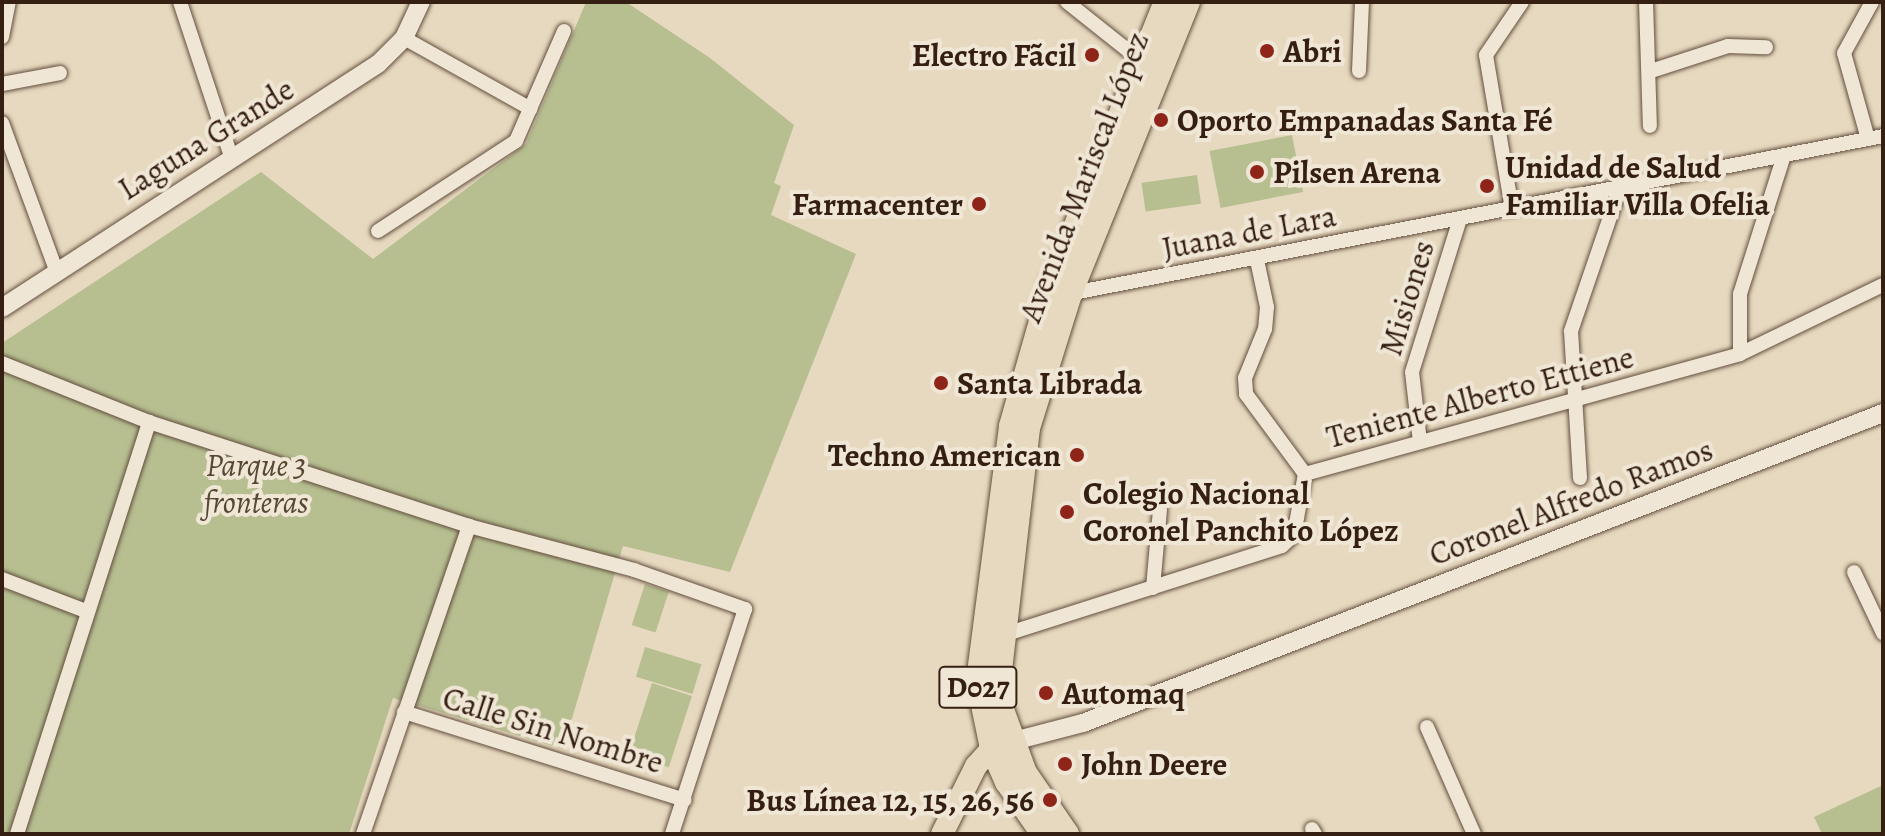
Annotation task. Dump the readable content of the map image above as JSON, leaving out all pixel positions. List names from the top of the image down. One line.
{"streets":{"highway":["Avenida Mariscal López","D027"],"main road":["Laguna Grande","Coronel Alfredo Ramos"],"street":["Juana de Lara","Misiones","Teniente Alberto Ettiene","Calle Sin Nombre"]},"crossings":[["Avenida Mariscal López","Juana de Lara"],["Avenida Mariscal López","Teniente Alberto Ettiene"],["Avenida Mariscal López","Coronel Alfredo Ramos"],["Juana de Lara","Misiones"],["Misiones","Teniente Alberto Ettiene"]],"parks":["Parque 3 fronteras"],"places":["Abri","Electro Fãcil","Oporto Empanadas Santa Fé","Pilsen Arena","Unidad de Salud Familiar Villa Ofelia","Farmacenter","Santa Librada","Techno American","Colegio Nacional Coronel Panchito López","Automaq","John Deere","Bus Línea 12, 15, 26, 56"]}
